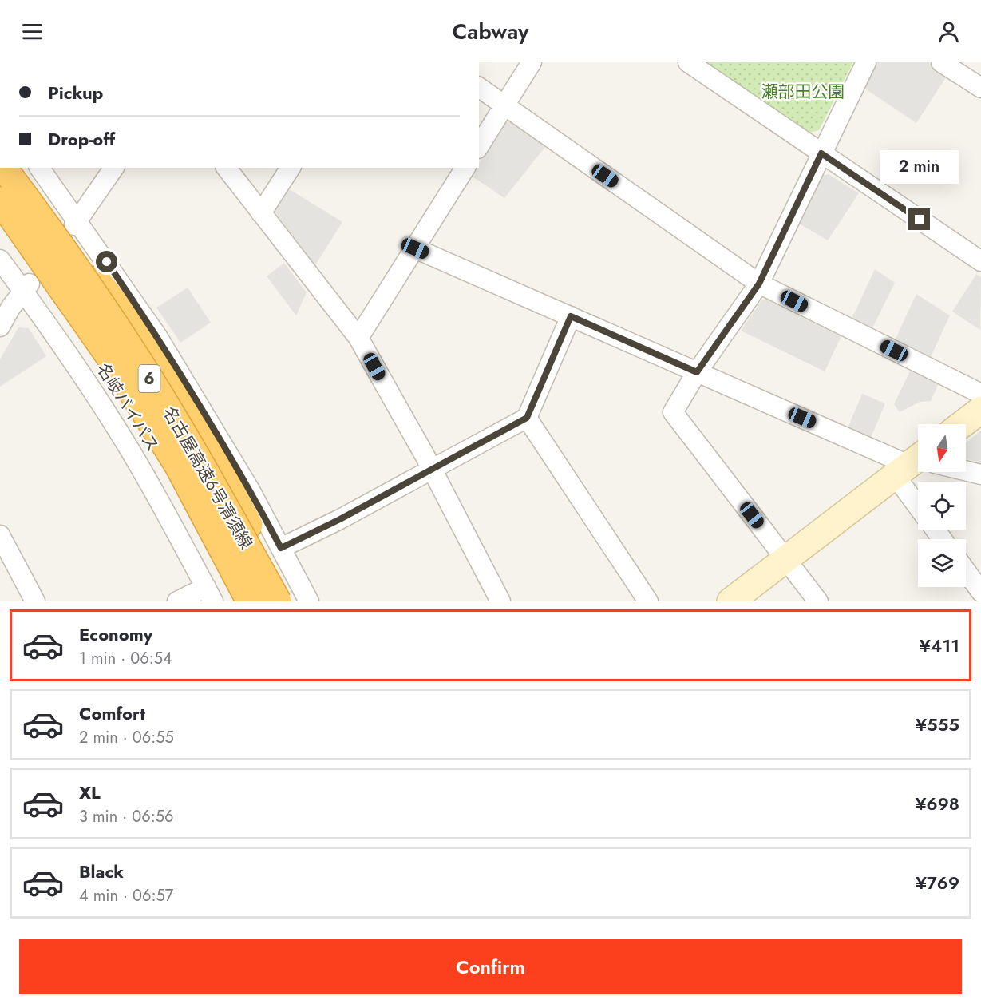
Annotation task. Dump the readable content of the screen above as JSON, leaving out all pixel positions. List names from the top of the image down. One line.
{"streets":{"highway":["6","名岐バイパス","名古屋高速6号清須線"]},"parks":["瀬部田公園"],"north":"bottom","page":{"header":"Cabway","banner":["Pickup","Drop-off"],"bubble":"2 min","list":[{"name":"Economy","note":"1 min · 06:54","value":"¥411"},{"name":"Comfort","note":"2 min · 06:55","value":"¥555"},{"name":"XL","note":"3 min · 06:56","value":"¥698"},{"name":"Black","note":"4 min · 06:57","value":"¥769"}],"buttons":"Confirm"}}
